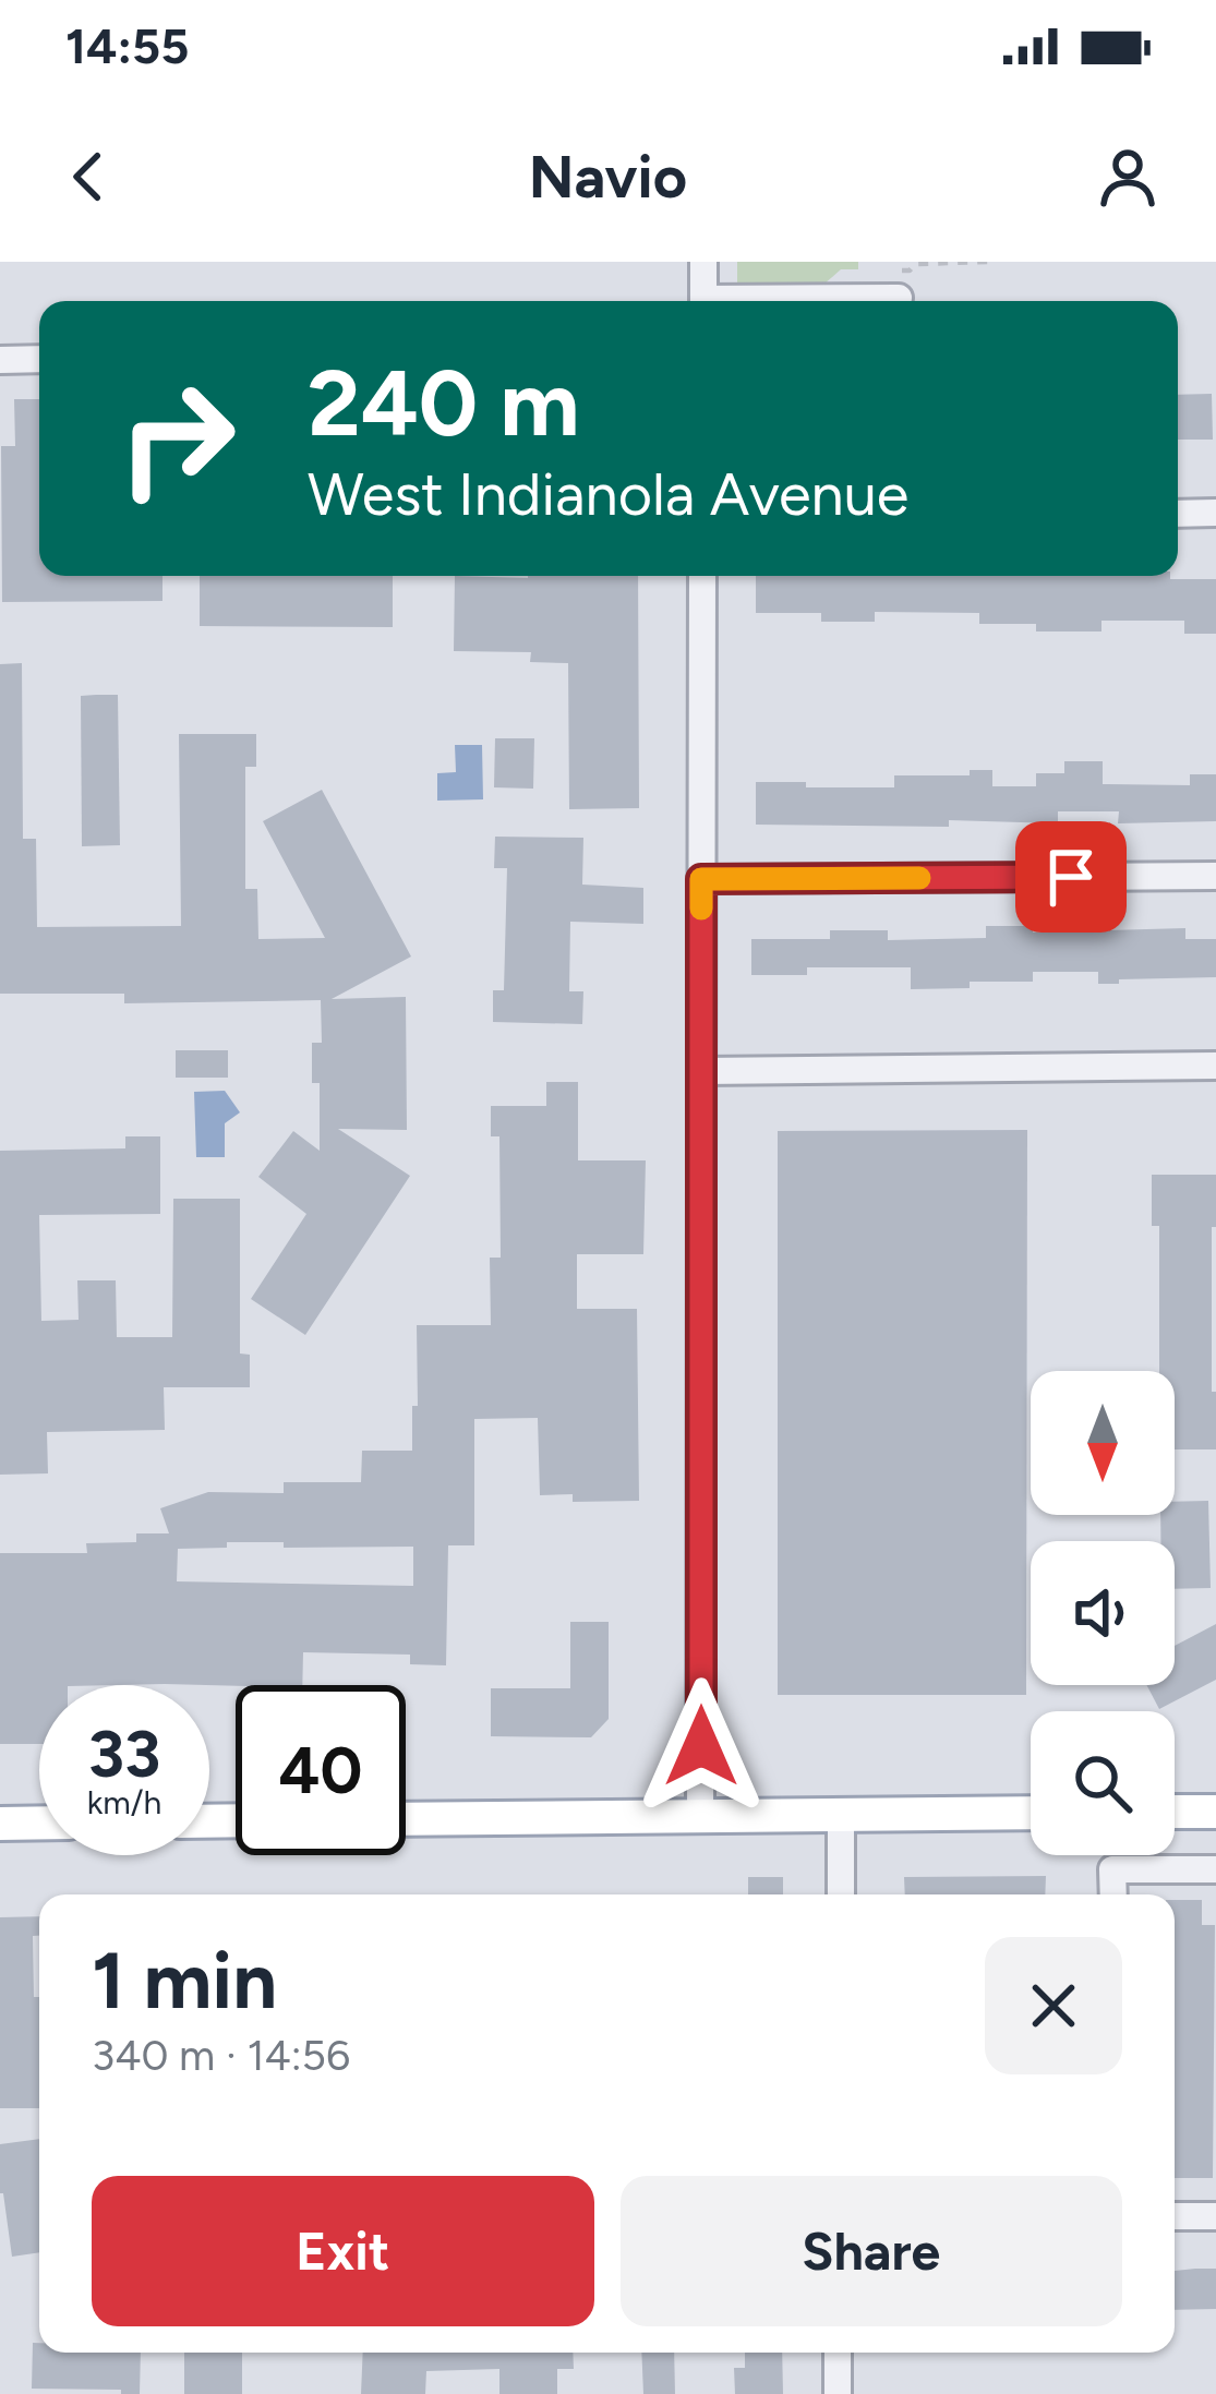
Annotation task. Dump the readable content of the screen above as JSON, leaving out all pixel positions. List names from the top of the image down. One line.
{"north":"bottom","page":{"status":"14:55","header":"Navio","turn":["240 m","West Indianola Avenue"],"speed":"33 km/h","limit":"40","heading":["1 min","340 m · 14:56"],"buttons":["Exit","Share"]}}
